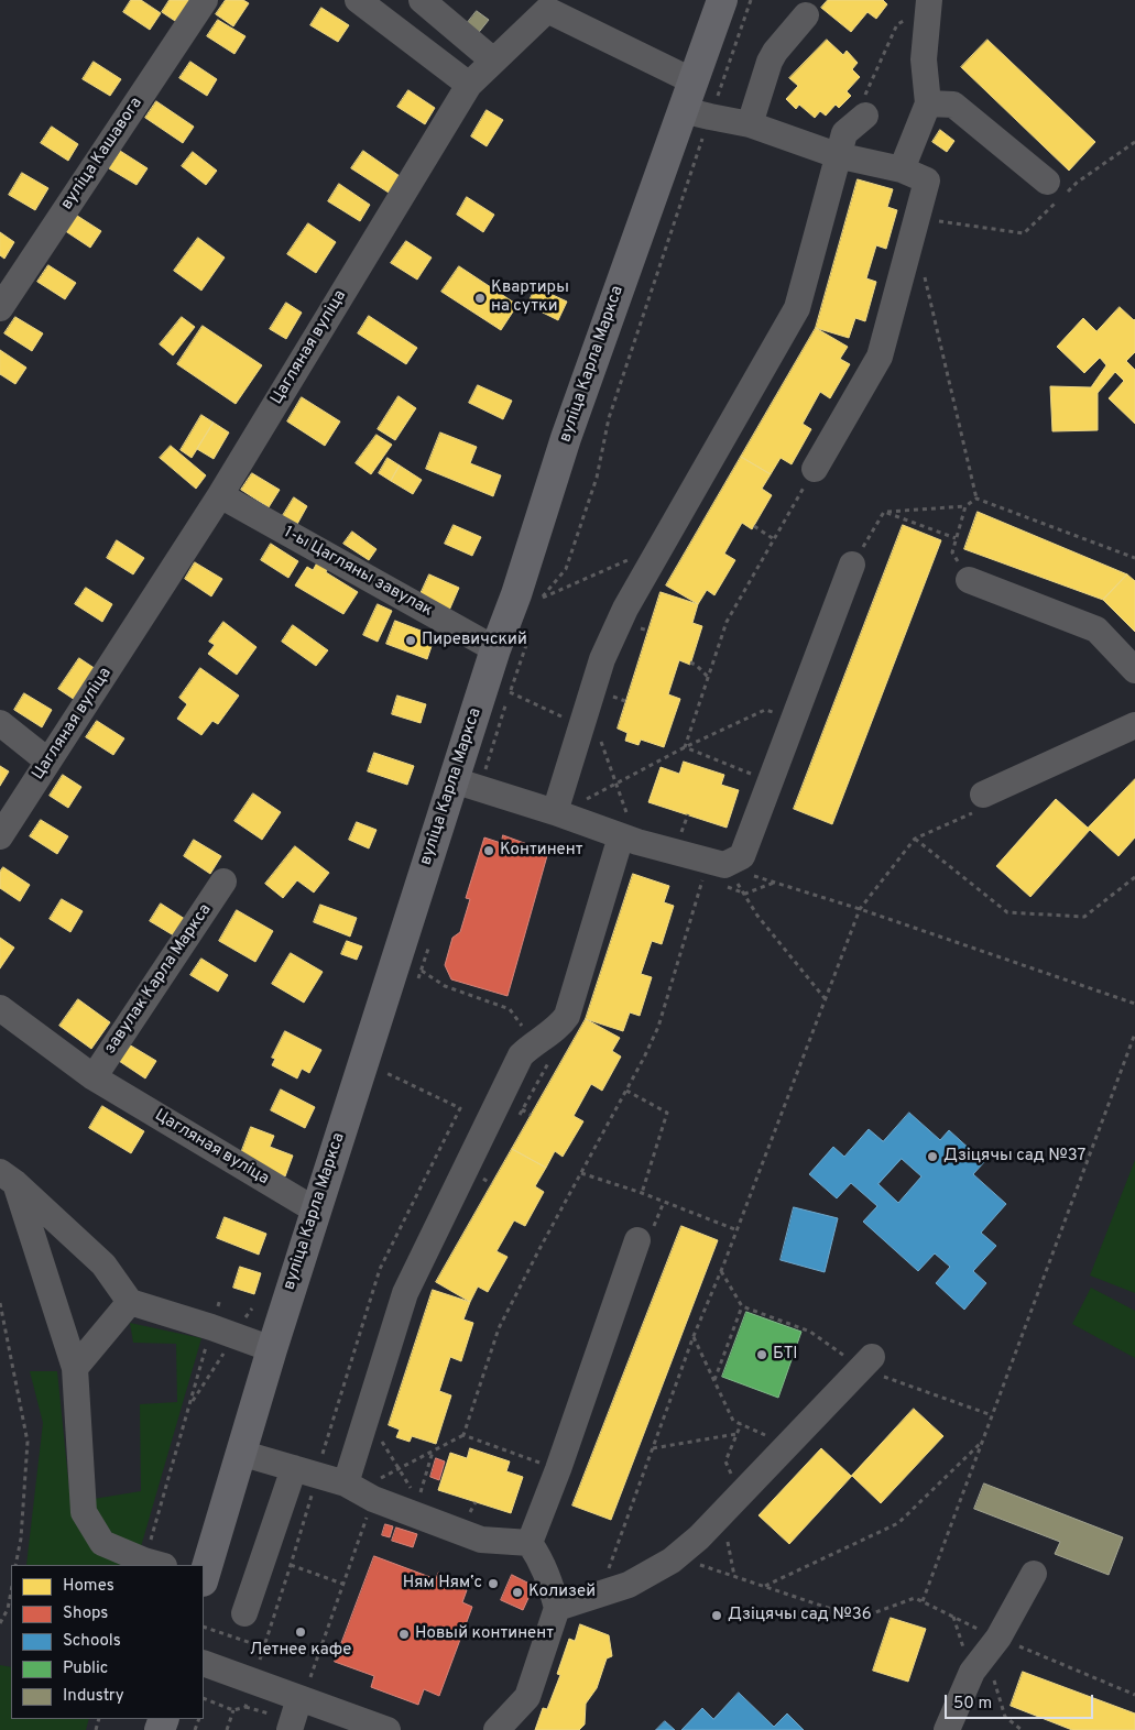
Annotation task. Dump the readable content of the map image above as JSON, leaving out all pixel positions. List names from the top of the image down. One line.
{"streets":{"main road":["вуліца Карла Маркса"],"street":["вуліца Кашавога","Цагляная вуліца","1-ы Цагляны завулак","завулак Карла Маркса"]},"crossings":[["Цагляная вуліца","вуліца Карла Маркса"],["Цагляная вуліца","1-ы Цагляны завулак"],["Цагляная вуліца","завулак Карла Маркса"],["вуліца Карла Маркса","1-ы Цагляны завулак"]],"places":["Квартиры на сутки","Пиревичский","Континент","Дзіцячы сад №37","БТІ","Ням Нямʼс","Колизей","Дзіцячы сад №36","Летнее кафе","Новый континент"],"legend":["Homes","Shops","Schools","Public","Industry"],"scale_bar":"50 m"}
